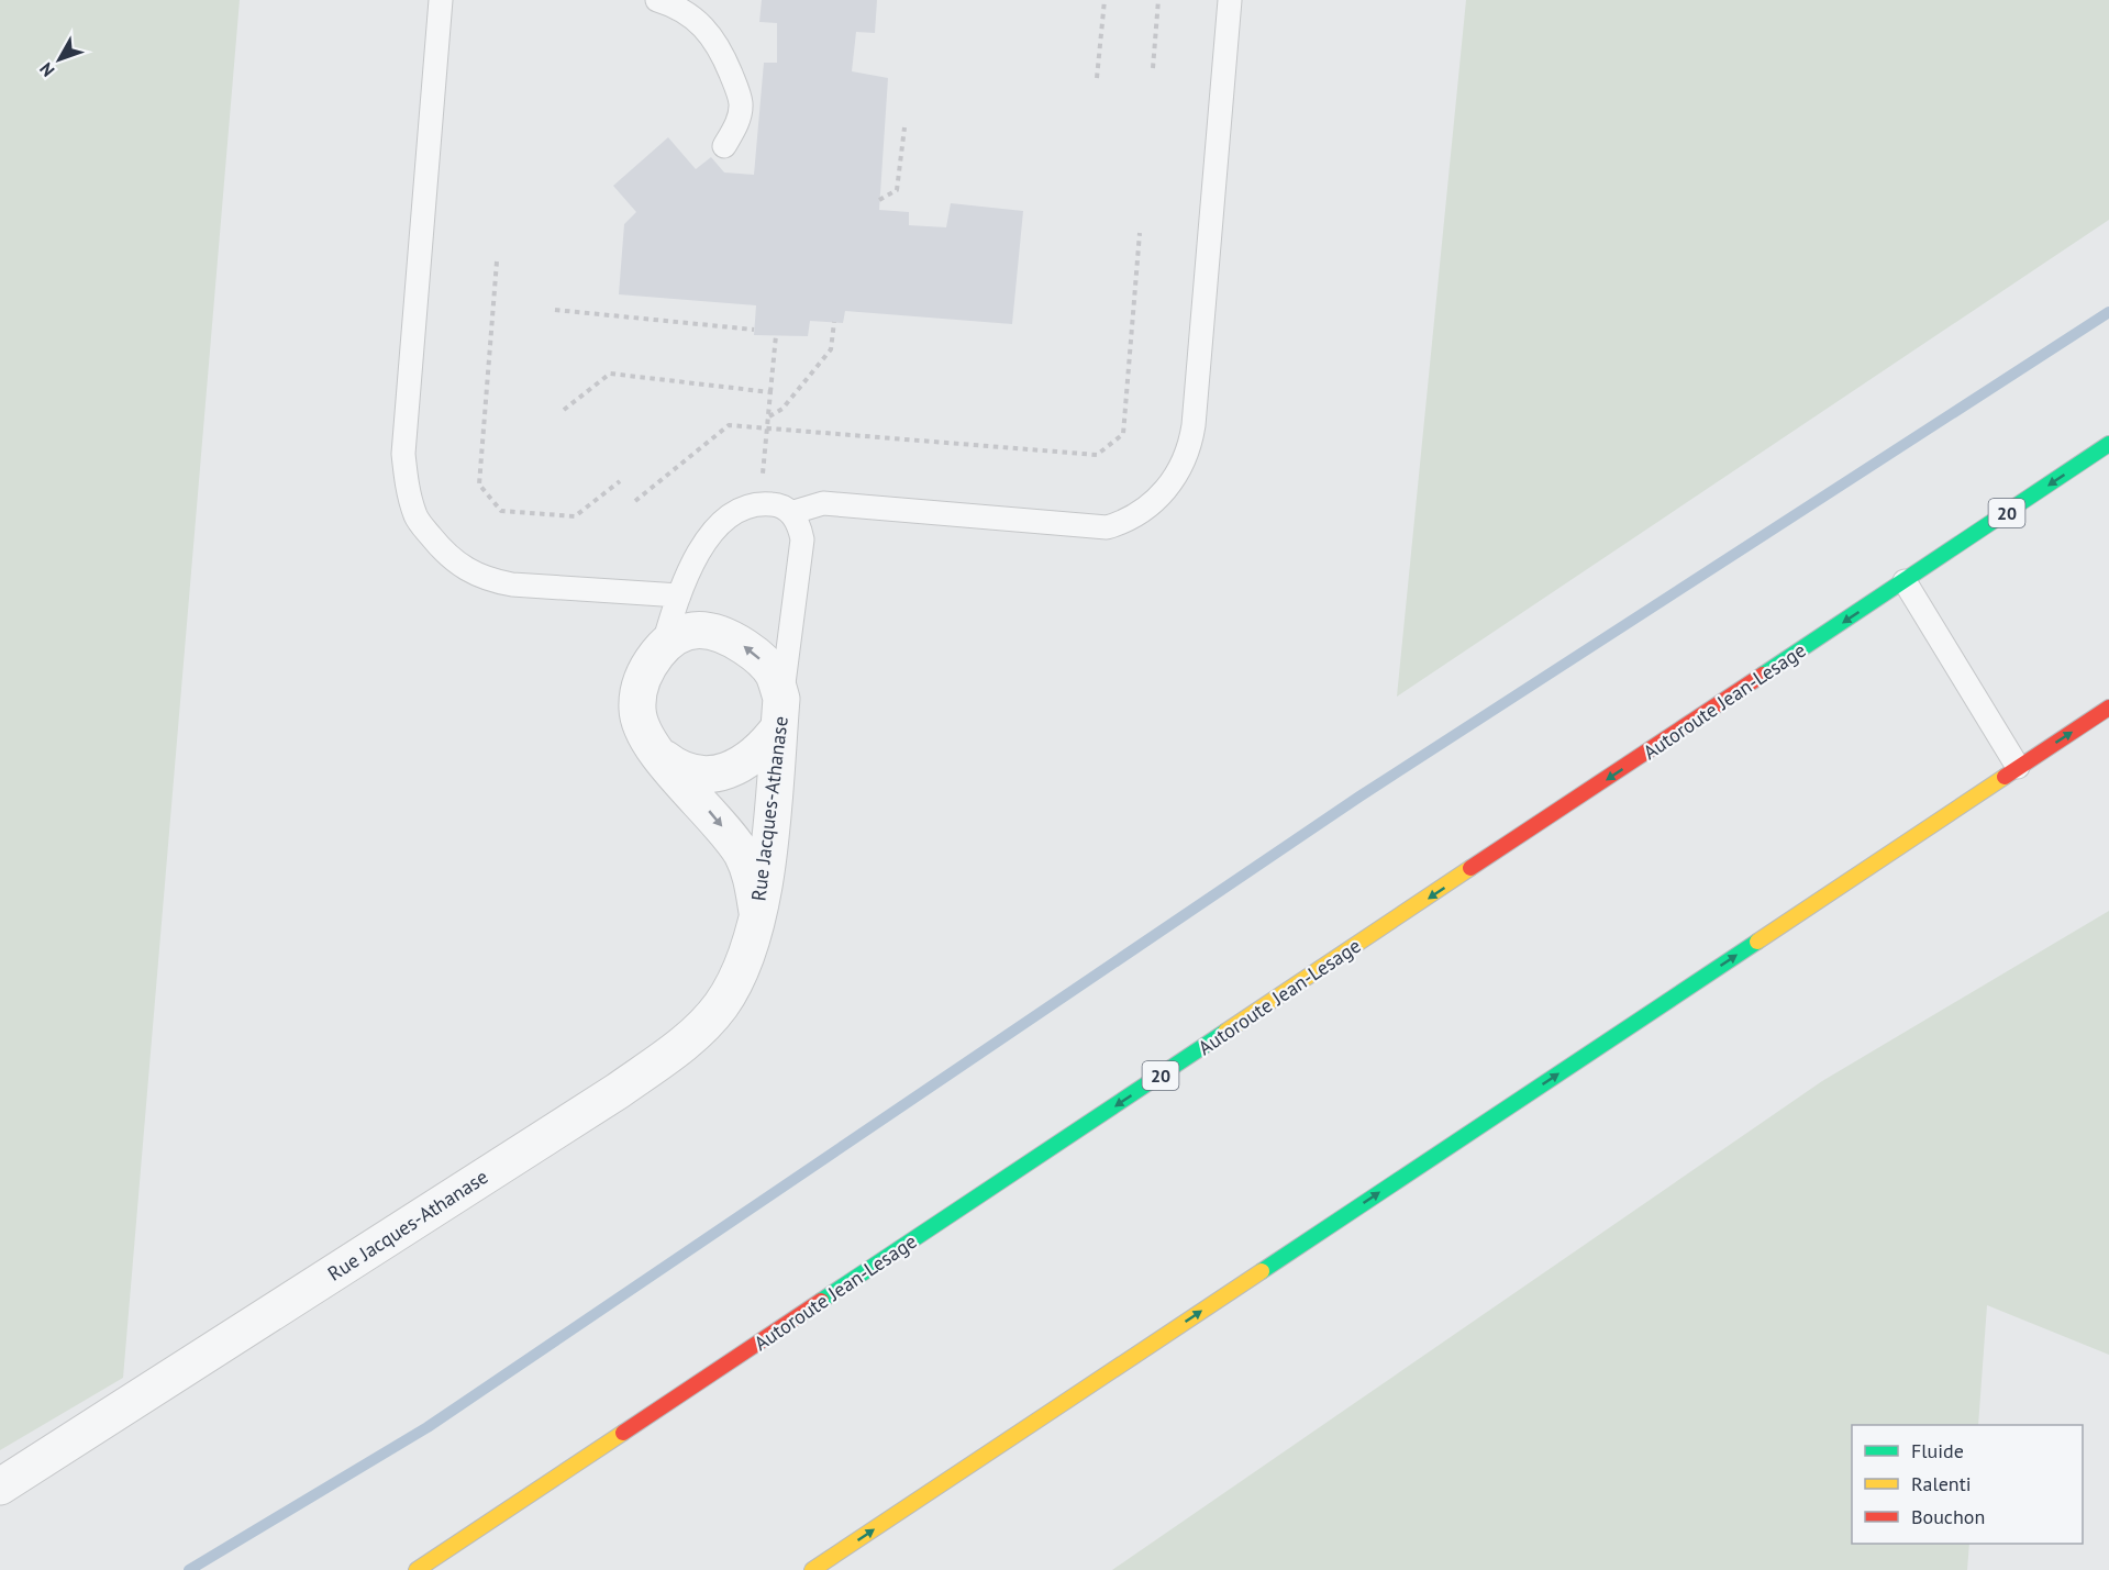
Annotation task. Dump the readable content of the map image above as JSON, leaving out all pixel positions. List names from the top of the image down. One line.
{"streets":{"highway":["20","Autoroute Jean-Lesage"],"street":["Rue Jacques-Athanase"]},"one_way":["Autoroute Jean-Lesage"],"legend":["Fluide","Ralenti","Bouchon"],"north":"bottom left"}
